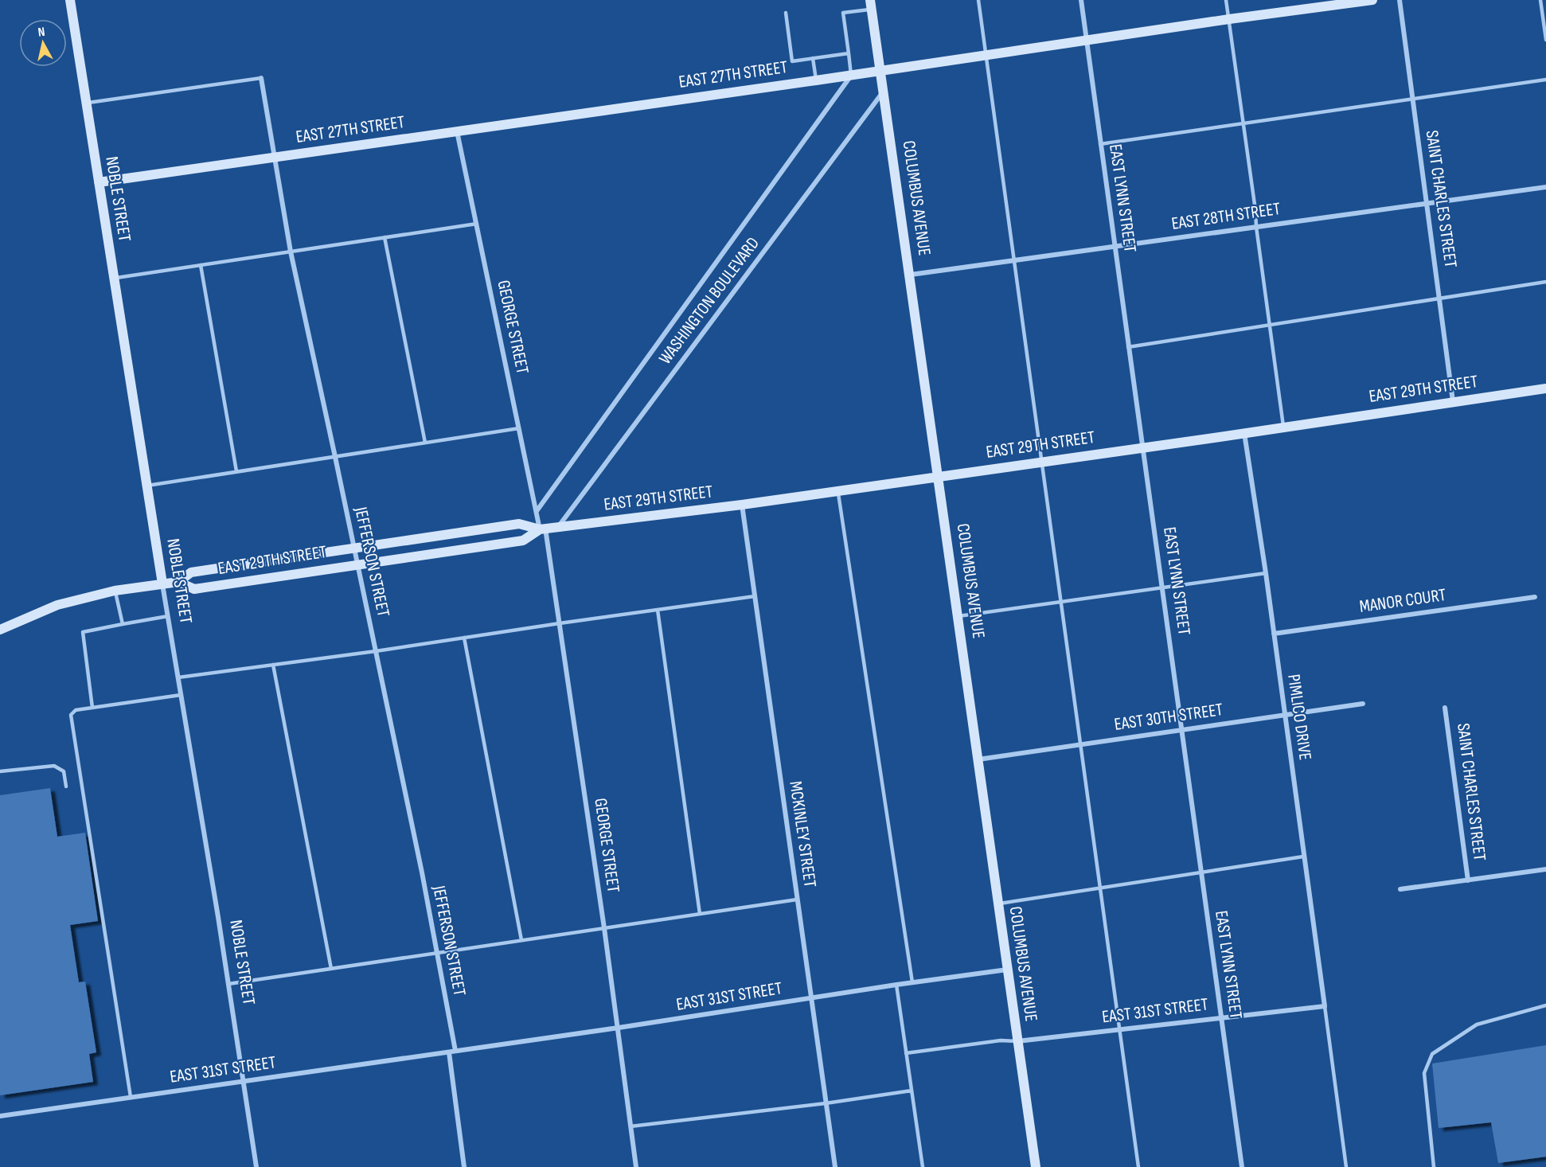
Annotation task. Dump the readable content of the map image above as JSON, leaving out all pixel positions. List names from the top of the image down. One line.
{"streets":{"street":["EAST 27TH STREET","COLUMBUS AVENUE","EAST LYNN STREET","NOBLE STREET","SAINT CHARLES STREET","EAST 28TH STREET","WASHINGTON BOULEVARD","GEORGE STREET","EAST 29TH STREET","JEFFERSON STREET","MANOR COURT","EAST 30TH STREET","PIMLICO DRIVE","MCKINLEY STREET","EAST 31ST STREET"]},"crossings":[["EAST 27TH STREET","COLUMBUS AVENUE"],["EAST 27TH STREET","EAST LYNN STREET"],["EAST 27TH STREET","NOBLE STREET"],["EAST 27TH STREET","WASHINGTON BOULEVARD"],["EAST 27TH STREET","GEORGE STREET"],["EAST 27TH STREET","JEFFERSON STREET"],["COLUMBUS AVENUE","EAST 28TH STREET"],["COLUMBUS AVENUE","WASHINGTON BOULEVARD"],["COLUMBUS AVENUE","EAST 29TH STREET"],["COLUMBUS AVENUE","EAST 30TH STREET"],["COLUMBUS AVENUE","EAST 31ST STREET"],["EAST LYNN STREET","EAST 28TH STREET"],["EAST LYNN STREET","EAST 29TH STREET"],["EAST LYNN STREET","EAST 30TH STREET"],["EAST LYNN STREET","EAST 31ST STREET"],["NOBLE STREET","EAST 29TH STREET"],["NOBLE STREET","EAST 31ST STREET"],["SAINT CHARLES STREET","EAST 28TH STREET"],["SAINT CHARLES STREET","EAST 29TH STREET"],["WASHINGTON BOULEVARD","GEORGE STREET"],["WASHINGTON BOULEVARD","EAST 29TH STREET"],["GEORGE STREET","EAST 29TH STREET"],["GEORGE STREET","EAST 31ST STREET"],["EAST 29TH STREET","JEFFERSON STREET"],["EAST 29TH STREET","PIMLICO DRIVE"],["EAST 29TH STREET","MCKINLEY STREET"],["JEFFERSON STREET","EAST 31ST STREET"],["MANOR COURT","PIMLICO DRIVE"],["EAST 30TH STREET","PIMLICO DRIVE"],["PIMLICO DRIVE","EAST 31ST STREET"],["MCKINLEY STREET","EAST 31ST STREET"]],"north":"top"}
